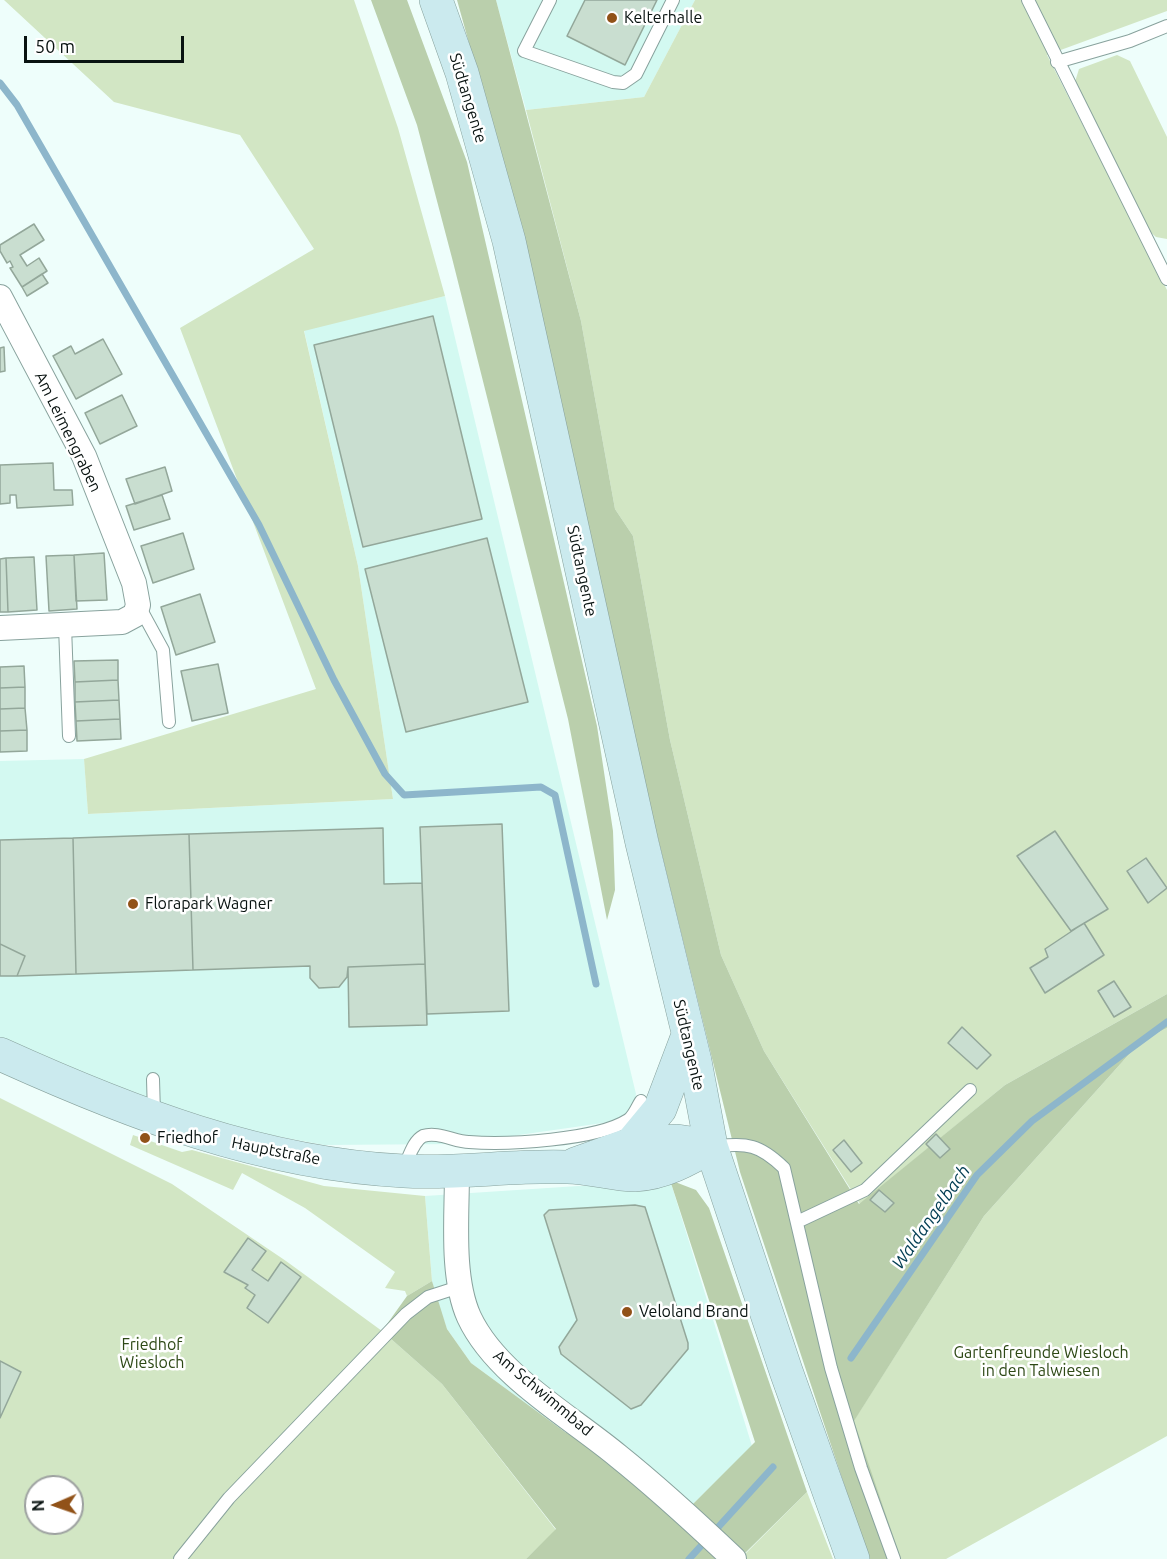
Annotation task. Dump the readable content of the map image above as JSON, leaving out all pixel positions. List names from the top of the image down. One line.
{"streets":{"main road":["Südtangente","Hauptstraße"],"street":["Am Leimengraben","Am Schwimmbad"]},"crossings":[["Südtangente","Hauptstraße"],["Hauptstraße","Am Schwimmbad"]],"water":["Waldangelbach"],"parks":["Friedhof Wiesloch","Gartenfreunde Wiesloch in den Talwiesen"],"places":["Kelterhalle","Florapark Wagner","Friedhof","Veloland Brand"],"scale_bar":"50 m","north":"left"}
